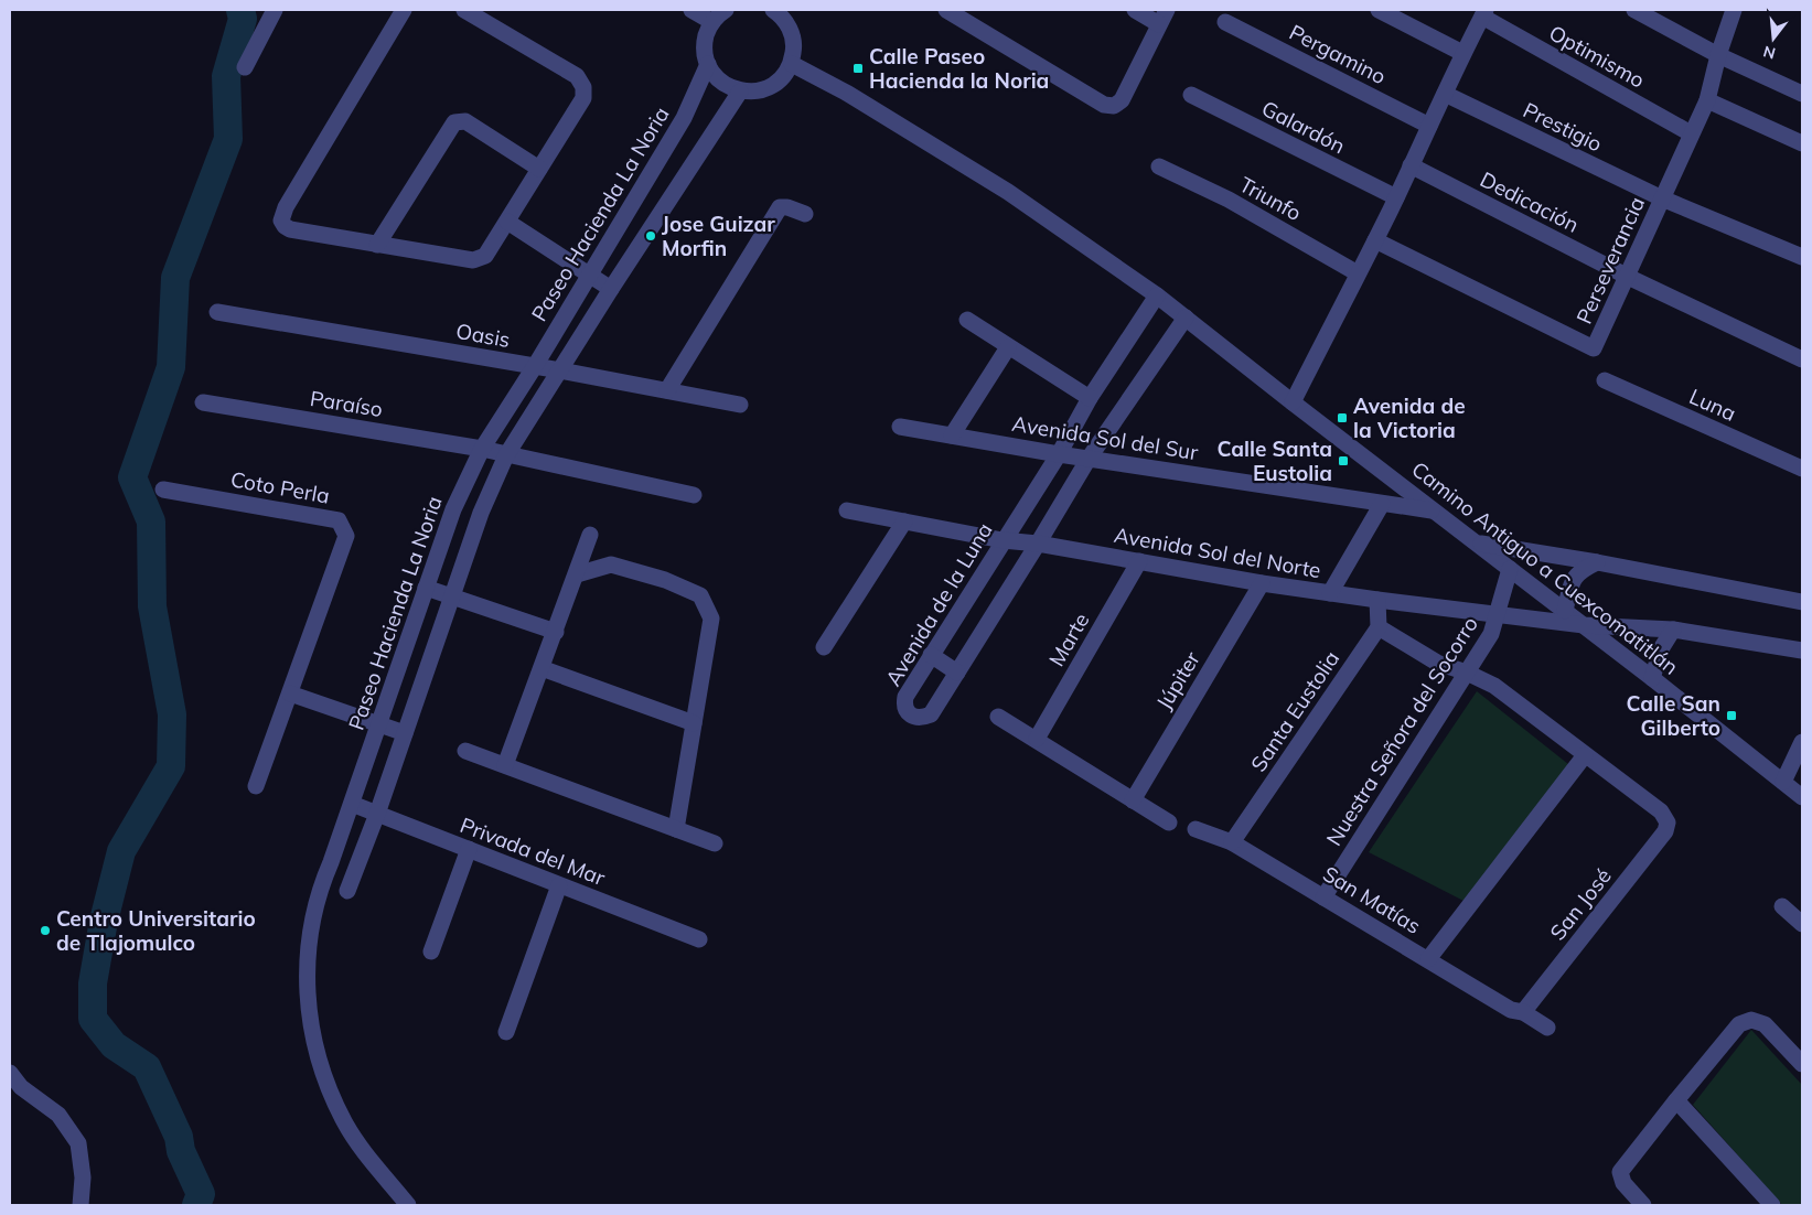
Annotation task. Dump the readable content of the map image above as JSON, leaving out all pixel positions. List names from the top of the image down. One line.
{"streets":{"street":["Pergamino","Optimismo","Galardón","Prestigio","Triunfo","Dedicación","Paseo Hacienda La Noria","Perseverancia","Oasis","Paraíso","Luna","Avenida Sol del Sur","Coto Perla","Avenida Sol del Norte","Camino Antiguo a Cuexcomatitlán","Avenida de la Luna","Marte","Júpiter","Santa Eustolia","Nuestra Señora del Socorro","Privada del Mar","San Matías","San José"]},"crossings":[["Optimismo","Perseverancia"],["Prestigio","Perseverancia"],["Dedicación","Perseverancia"],["Paseo Hacienda La Noria","Oasis"],["Paseo Hacienda La Noria","Paraíso"],["Paseo Hacienda La Noria","Privada del Mar"],["Avenida Sol del Sur","Camino Antiguo a Cuexcomatitlán"],["Avenida Sol del Sur","Avenida de la Luna"],["Avenida Sol del Norte","Camino Antiguo a Cuexcomatitlán"],["Avenida Sol del Norte","Avenida de la Luna"],["Avenida Sol del Norte","Marte"],["Avenida Sol del Norte","Júpiter"],["Avenida Sol del Norte","Nuestra Señora del Socorro"],["Camino Antiguo a Cuexcomatitlán","Avenida de la Luna"],["Camino Antiguo a Cuexcomatitlán","Nuestra Señora del Socorro"],["Santa Eustolia","San Matías"],["Nuestra Señora del Socorro","San Matías"],["San Matías","San José"]],"places":{"transit":["Calle Paseo Hacienda la Noria","Avenida de la Victoria","Calle Santa Eustolia","Calle San Gilberto"],"other":["Jose Guizar Morfin","Centro Universitario de Tlajomulco"]},"north":"bottom"}
